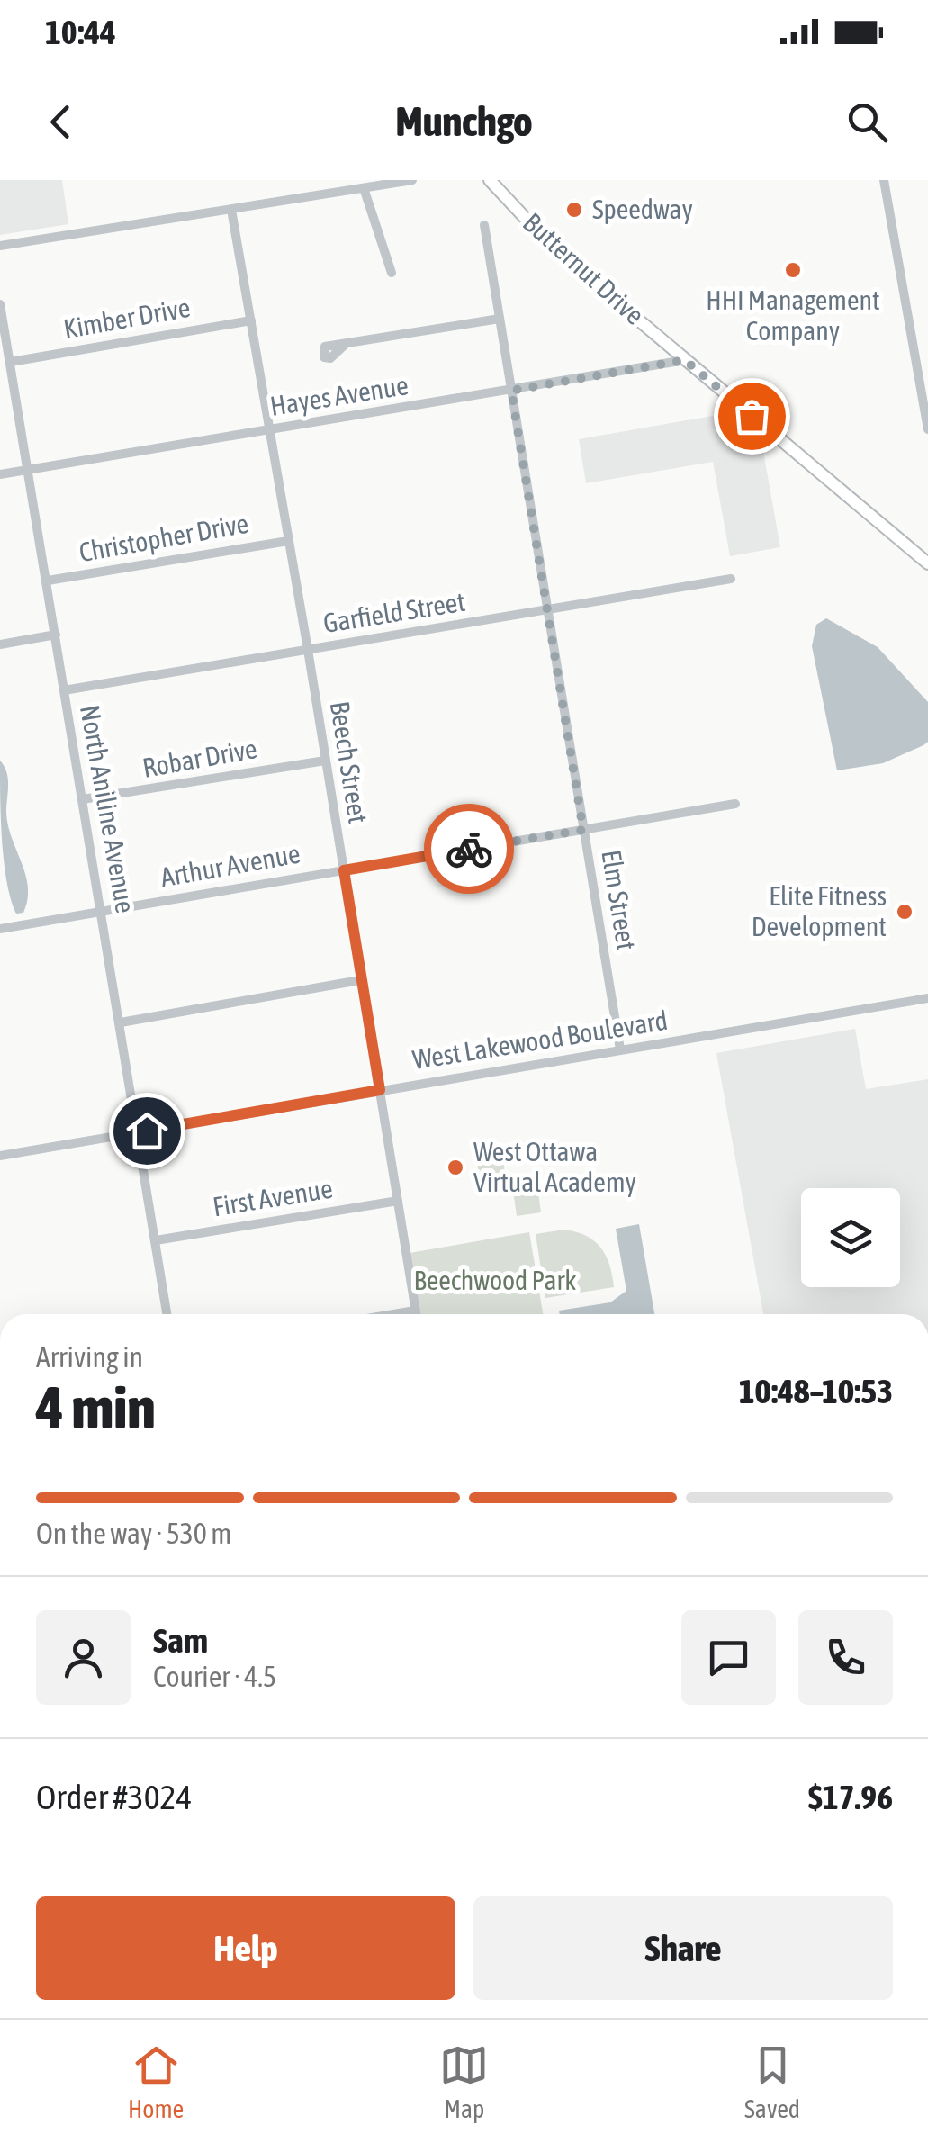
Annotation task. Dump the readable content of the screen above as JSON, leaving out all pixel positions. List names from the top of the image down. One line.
{"streets":{"main road":["Butternut Drive"],"street":["Kimber Drive","Hayes Avenue","Christopher Drive","Garfield Street","Robar Drive","Beech Street","North Aniline Avenue","Arthur Avenue","Elm Street","West Lakewood Boulevard","First Avenue"]},"crossings":[["Butternut Drive","Hayes Avenue"],["Kimber Drive","Beech Street"],["Kimber Drive","North Aniline Avenue"],["Hayes Avenue","Beech Street"],["Hayes Avenue","North Aniline Avenue"],["Hayes Avenue","Elm Street"],["Christopher Drive","Beech Street"],["Christopher Drive","North Aniline Avenue"],["Garfield Street","Beech Street"],["Garfield Street","North Aniline Avenue"],["Garfield Street","Elm Street"],["Robar Drive","Beech Street"],["Robar Drive","North Aniline Avenue"],["Beech Street","Arthur Avenue"],["Beech Street","West Lakewood Boulevard"],["Beech Street","First Avenue"],["North Aniline Avenue","Arthur Avenue"],["North Aniline Avenue","West Lakewood Boulevard"],["North Aniline Avenue","First Avenue"],["Arthur Avenue","Elm Street"],["Elm Street","West Lakewood Boulevard"]],"parks":["Beechwood Park"],"places":["Speedway","HHI Management Company","Elite Fitness Development","West Ottawa Virtual Academy"],"page":{"status":"10:44","header":"Munchgo","heading":["4 min","Arriving in","10:48–10:53"],"panel":["Sam","Courier · 4.5","Order #3024","$17.96"],"bar":"On the way · 530 m","buttons":["Help","Share"],"tabs":["Home","Map","Saved"]}}
